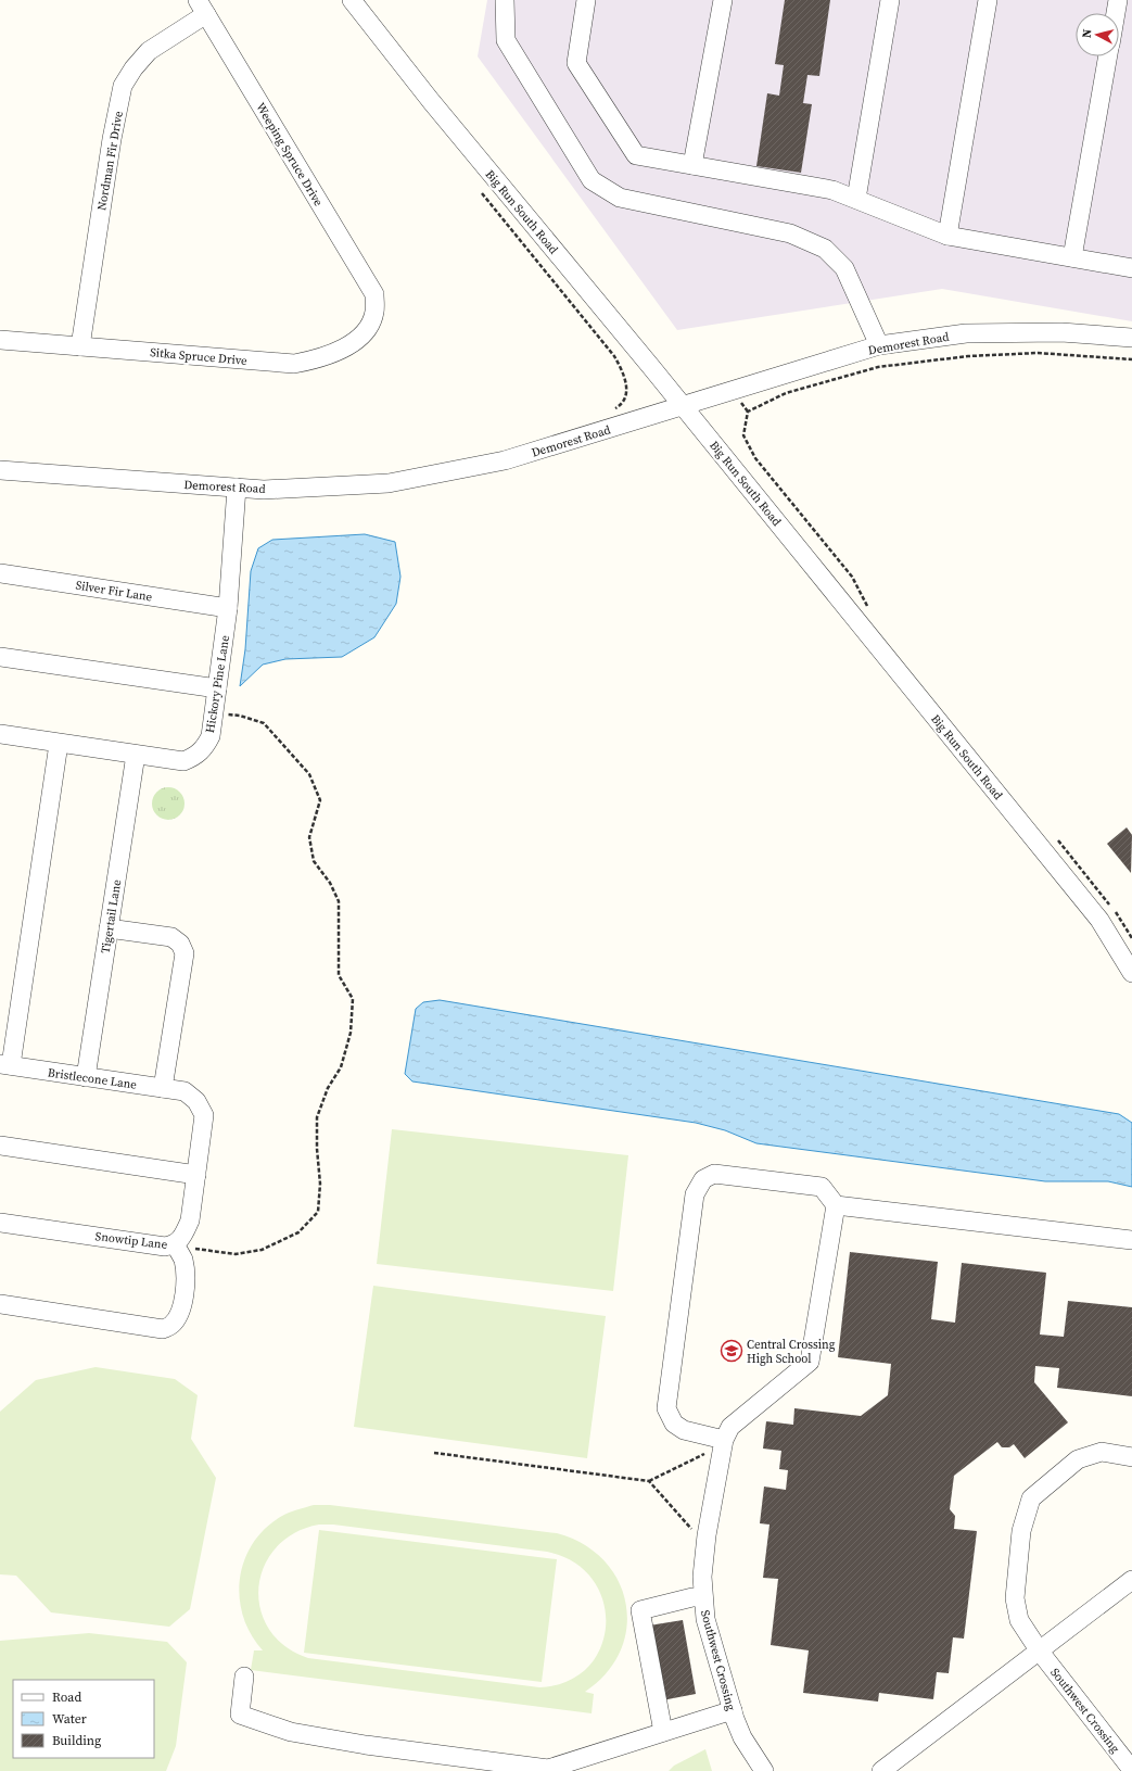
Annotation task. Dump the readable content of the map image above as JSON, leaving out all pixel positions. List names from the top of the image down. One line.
{"streets":{"street":["Weeping Spruce Drive","Nordman Fir Drive","Big Run South Road","Demorest Road","Sitka Spruce Drive","Silver Fir Lane","Hickory Pine Lane","Tigertail Lane","Bristlecone Lane","Snowtip Lane","Southwest Crossing"]},"crossings":[["Weeping Spruce Drive","Nordman Fir Drive"],["Weeping Spruce Drive","Sitka Spruce Drive"],["Nordman Fir Drive","Sitka Spruce Drive"],["Big Run South Road","Demorest Road"],["Demorest Road","Hickory Pine Lane"],["Silver Fir Lane","Hickory Pine Lane"],["Hickory Pine Lane","Tigertail Lane"],["Tigertail Lane","Bristlecone Lane"],["Bristlecone Lane","Snowtip Lane"]],"places":{"school or university":["Central Crossing High School"]},"legend":["Road","Water","Building"],"north":"left"}
